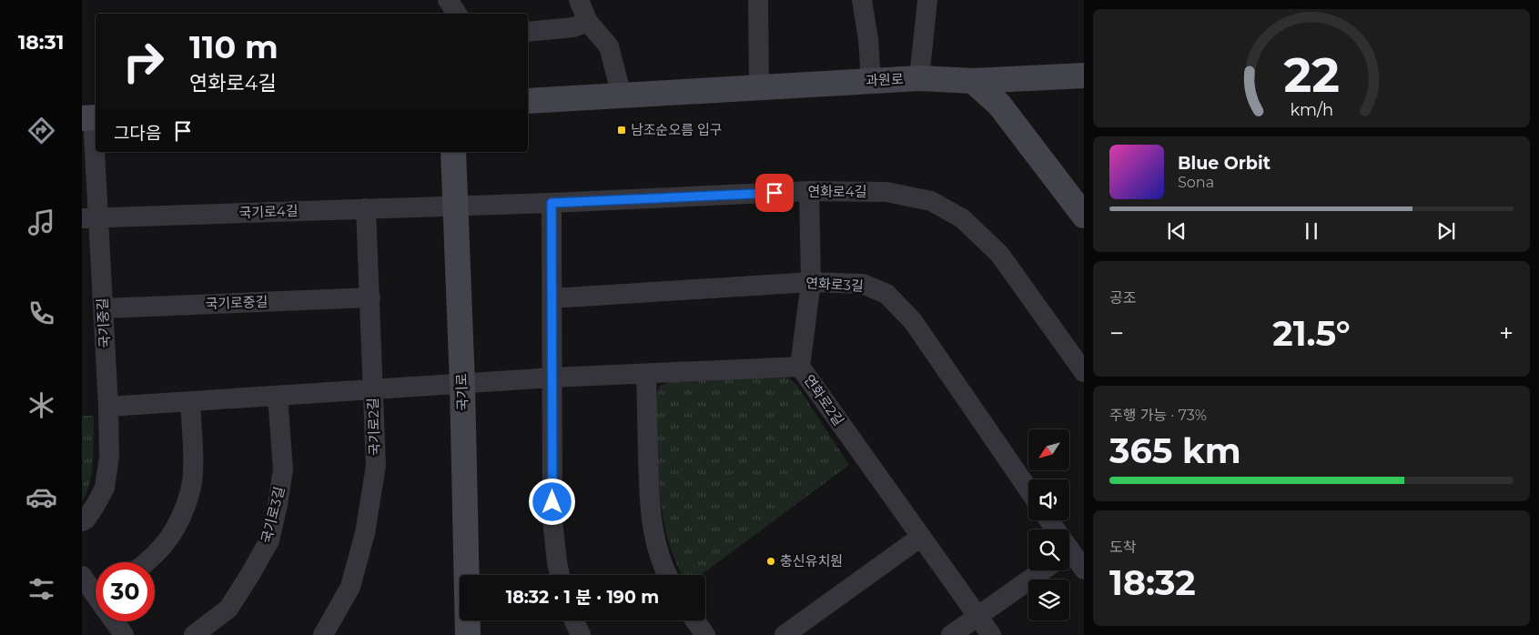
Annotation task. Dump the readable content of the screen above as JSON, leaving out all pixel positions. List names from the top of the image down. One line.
{"streets":{"main road":["과원로","국기로"],"street":["연화로4길","국기로4길","연화로3길","국기로중길","국기중길","연화로2길","국기로2길","국기로3길"]},"crossings":[["연화로4길","국기로4길"],["연화로4길","국기로"],["국기로4길","국기중길"],["국기로4길","국기로"],["국기로4길","국기로2길"],["국기로중길","국기중길"],["국기로중길","국기로2길"],["국기로","연화로2길"]],"places":{"transit":["남조순오름 입구"],"other":["충신유치원"]},"north":"bottom left","page":{"tabs":"18:31","turn":["110 m","연화로4길"],"then":"그다음","song":["Blue Orbit","Sona"],"tile":["공조",["주행 가능 · 73%","365 km"],["도착","18:32"]],"heat":["−","21.5°","+"],"limit":"30","trip":"18:32 · 1 분 · 190 m","gauge":["22","km/h"]}}
